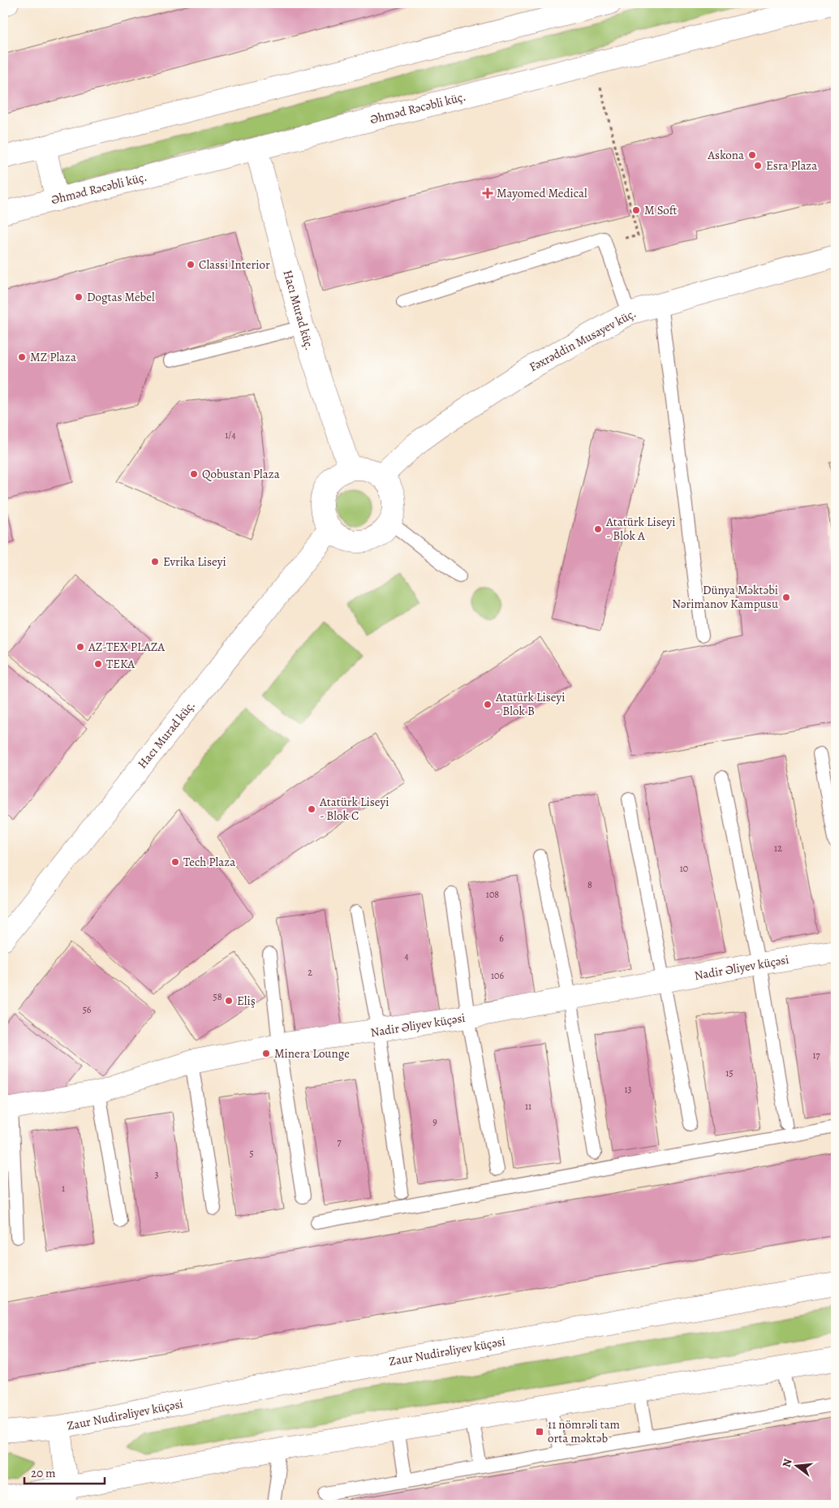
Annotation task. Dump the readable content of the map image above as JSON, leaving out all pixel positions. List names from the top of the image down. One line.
{"streets":{"street":["Əhməd Rəcəbli küç.","Hacı Murad küç.","Fəxrəddin Musayev küç.","Nadir Əliyev küçəsi","Zaur Nudirəliyev küçəsi"]},"crossings":[["Əhməd Rəcəbli küç.","Hacı Murad küç."],["Hacı Murad küç.","Fəxrəddin Musayev küç."]],"places":{"other":["Askona","Esra Plaza","M Soft","Classi Interior","Dogtas Mebel","MZ Plaza","Qobustan Plaza","Atatürk Liseyi - Blok A","Evrika Liseyi","Dünya Məktəbi Nərimanov Kampusu","AZ-TEX PLAZA","TEKA","Atatürk Liseyi - Blok B","Atatürk Liseyi - Blok C","Tech Plaza","Eliş","Minera Lounge"],"health":["Mayomed Medical"],"transit":["11 nömrəli tam orta məktəb"]},"house_numbers":["1/4","12","10","8","108","6","4","2","106","58","56","17","15","13","11","9","7","5","3","1"],"scale_bar":"20 m","north":"left"}
